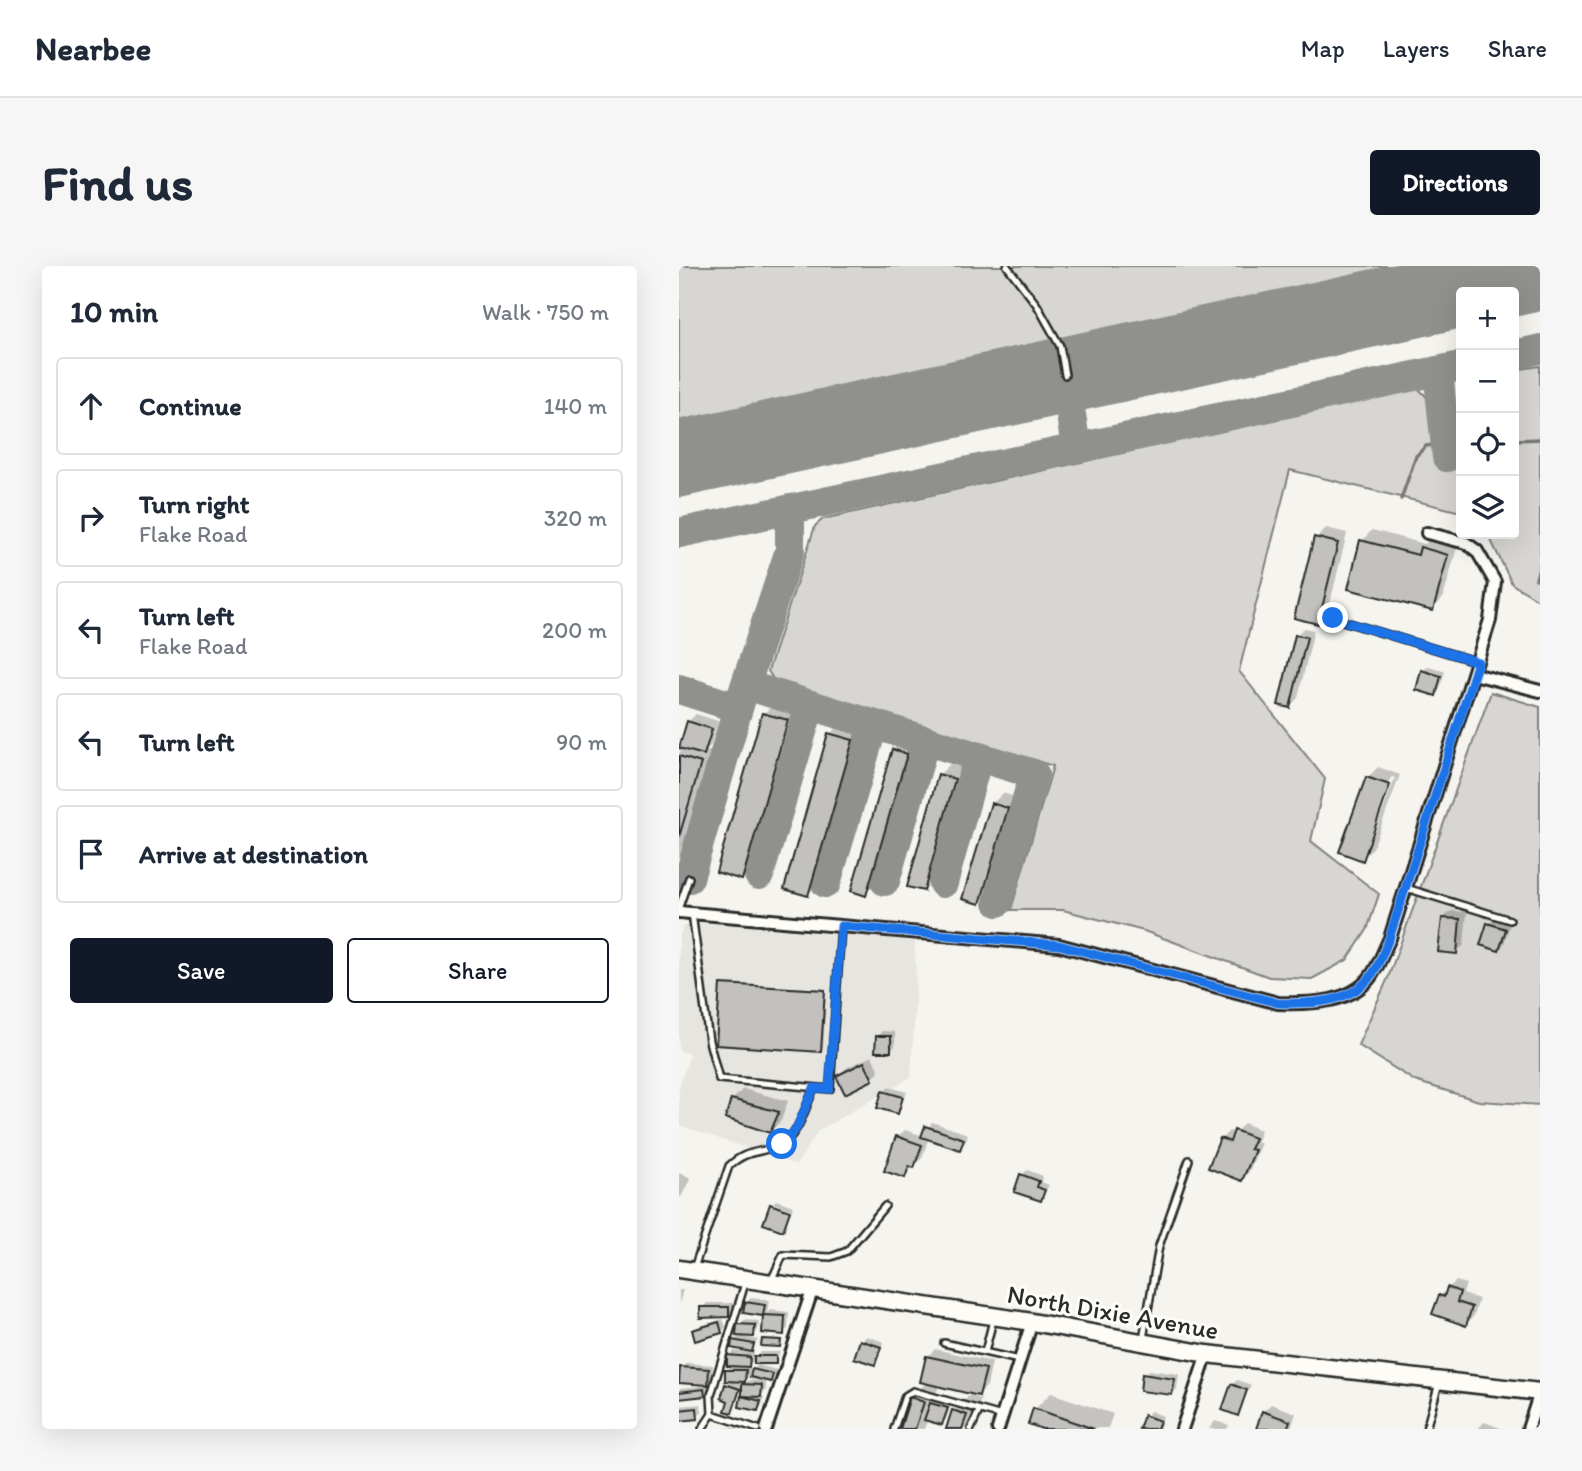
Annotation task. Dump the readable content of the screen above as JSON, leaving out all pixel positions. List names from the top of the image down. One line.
{"streets":{"street":["North Dixie Avenue"]},"page":{"header":"Nearbee","nav":["Map","Layers","Share"],"buttons":["Directions",["Save","Share"]],"title":"Find us","heading":["10 min","Walk · 750 m"],"map_buttons":["+","−"],"list":[["Continue","140 m"],["Turn right","Flake Road","320 m"],["Turn left","Flake Road","200 m"],["Turn left","90 m"],"Arrive at destination"]}}
